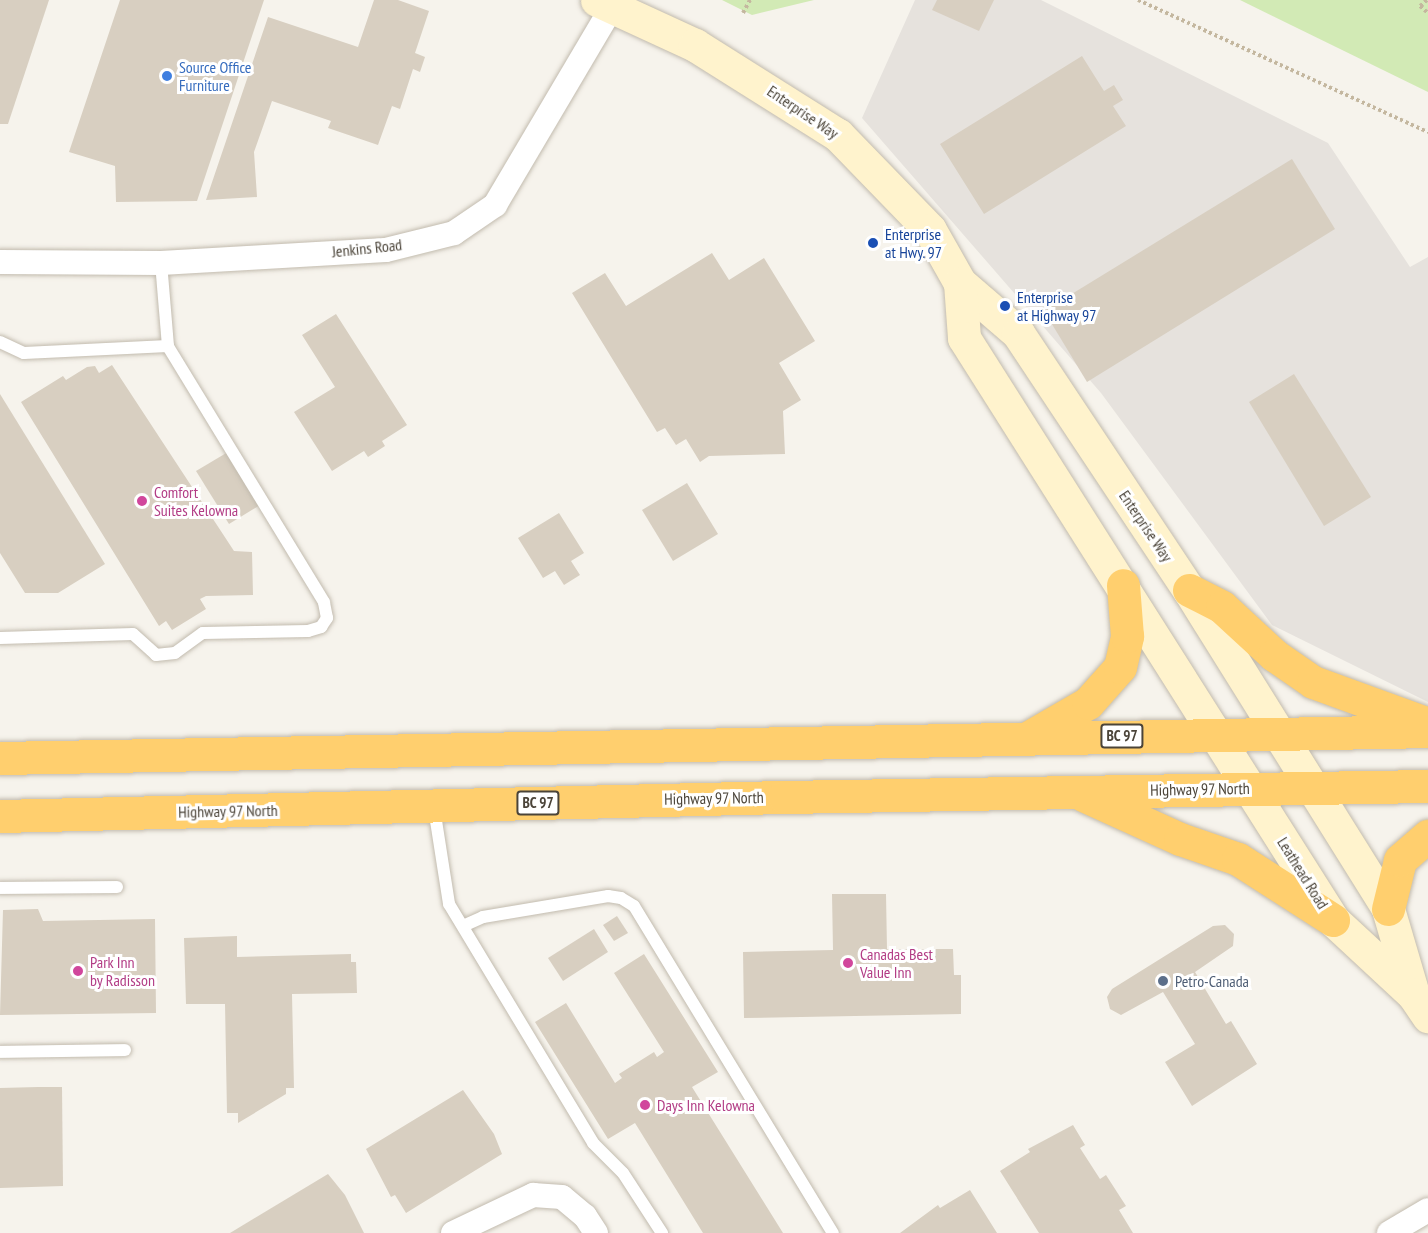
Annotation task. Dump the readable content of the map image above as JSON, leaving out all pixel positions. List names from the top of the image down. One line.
{"streets":{"highway":["BC 97","Highway 97 North"],"street":["Enterprise Way","Jenkins Road","Leathead Road"]},"crossings":[["Enterprise Way","Jenkins Road"],["Enterprise Way","BC 97"],["Enterprise Way","Highway 97 North"],["Enterprise Way","Leathead Road"],["BC 97","Leathead Road"],["Highway 97 North","Leathead Road"]],"places":["Source Office Furniture","Enterprise at Hwy. 97","Enterprise at Highway 97","Comfort Suites Kelowna","Canadas Best Value Inn","Park Inn by Radisson","Petro-Canada","Days Inn Kelowna"]}
